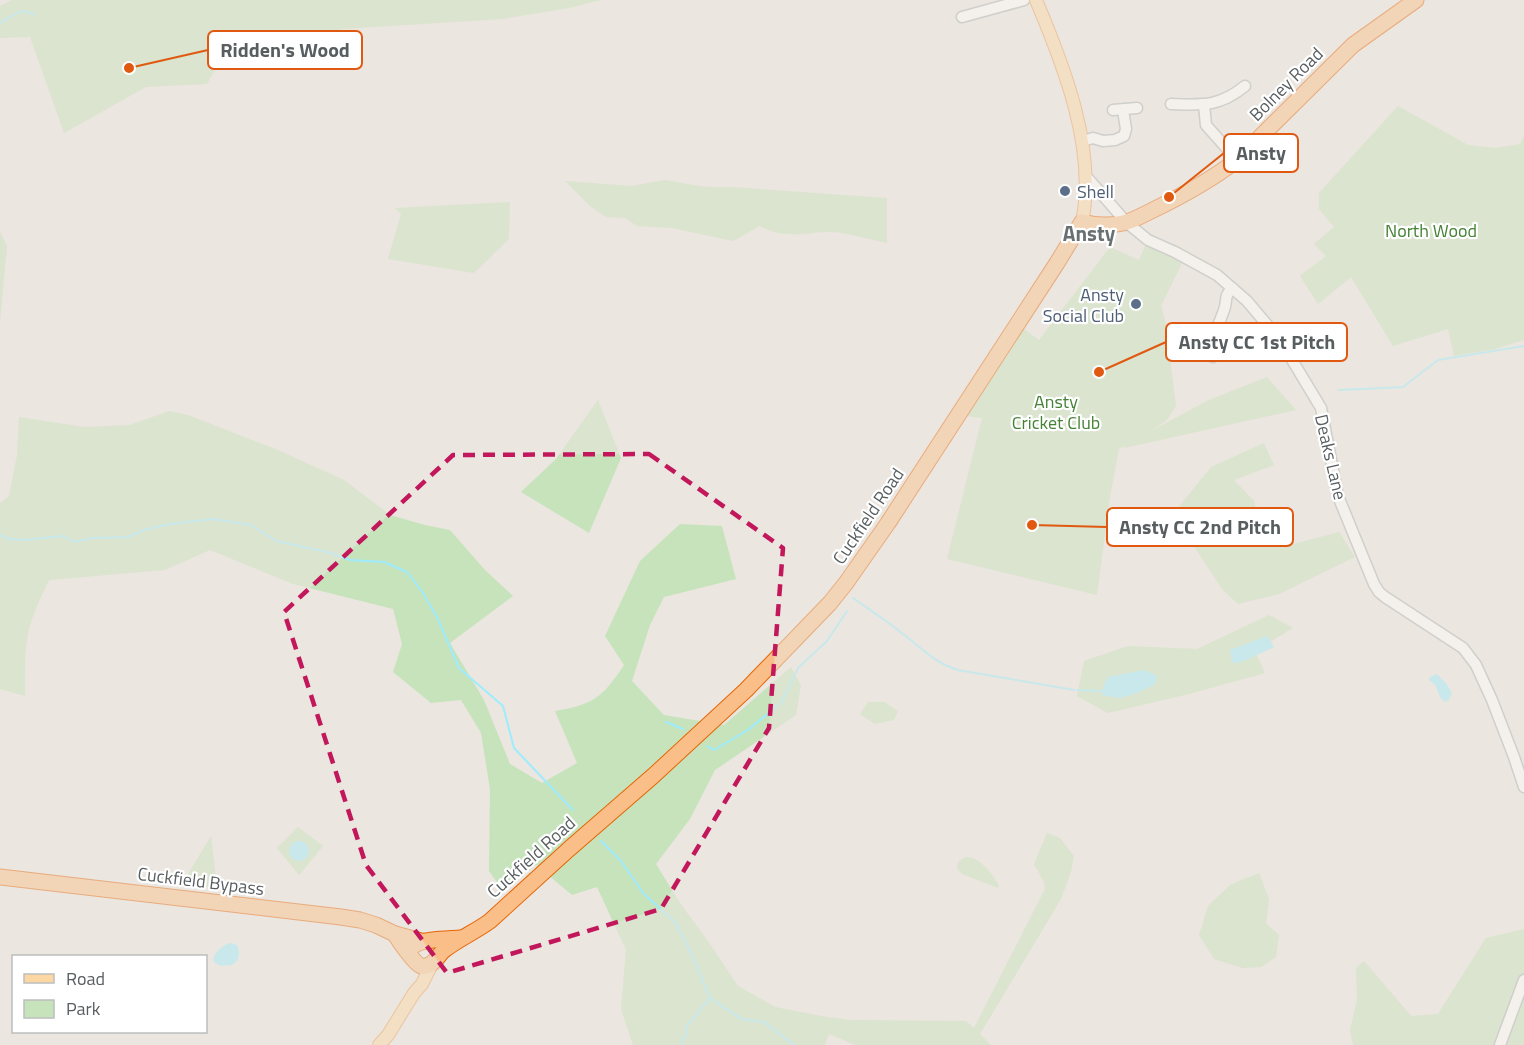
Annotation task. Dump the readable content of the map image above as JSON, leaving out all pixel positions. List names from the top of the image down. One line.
{"streets":{"highway":["Bolney Road","Cuckfield Road","Cuckfield Bypass"],"street":["Deaks Lane"]},"crossings":[["Bolney Road","Deaks Lane"],["Bolney Road","Cuckfield Road"],["Deaks Lane","Cuckfield Road"],["Cuckfield Road","Cuckfield Bypass"]],"districts":["Ansty"],"parks":["North Wood","Ansty Cricket Club"],"places":["Ridden's Wood","Shell","Ansty","Ansty Social Club","Ansty CC 1st Pitch","Ansty CC 2nd Pitch"],"legend":["Road","Park"]}
